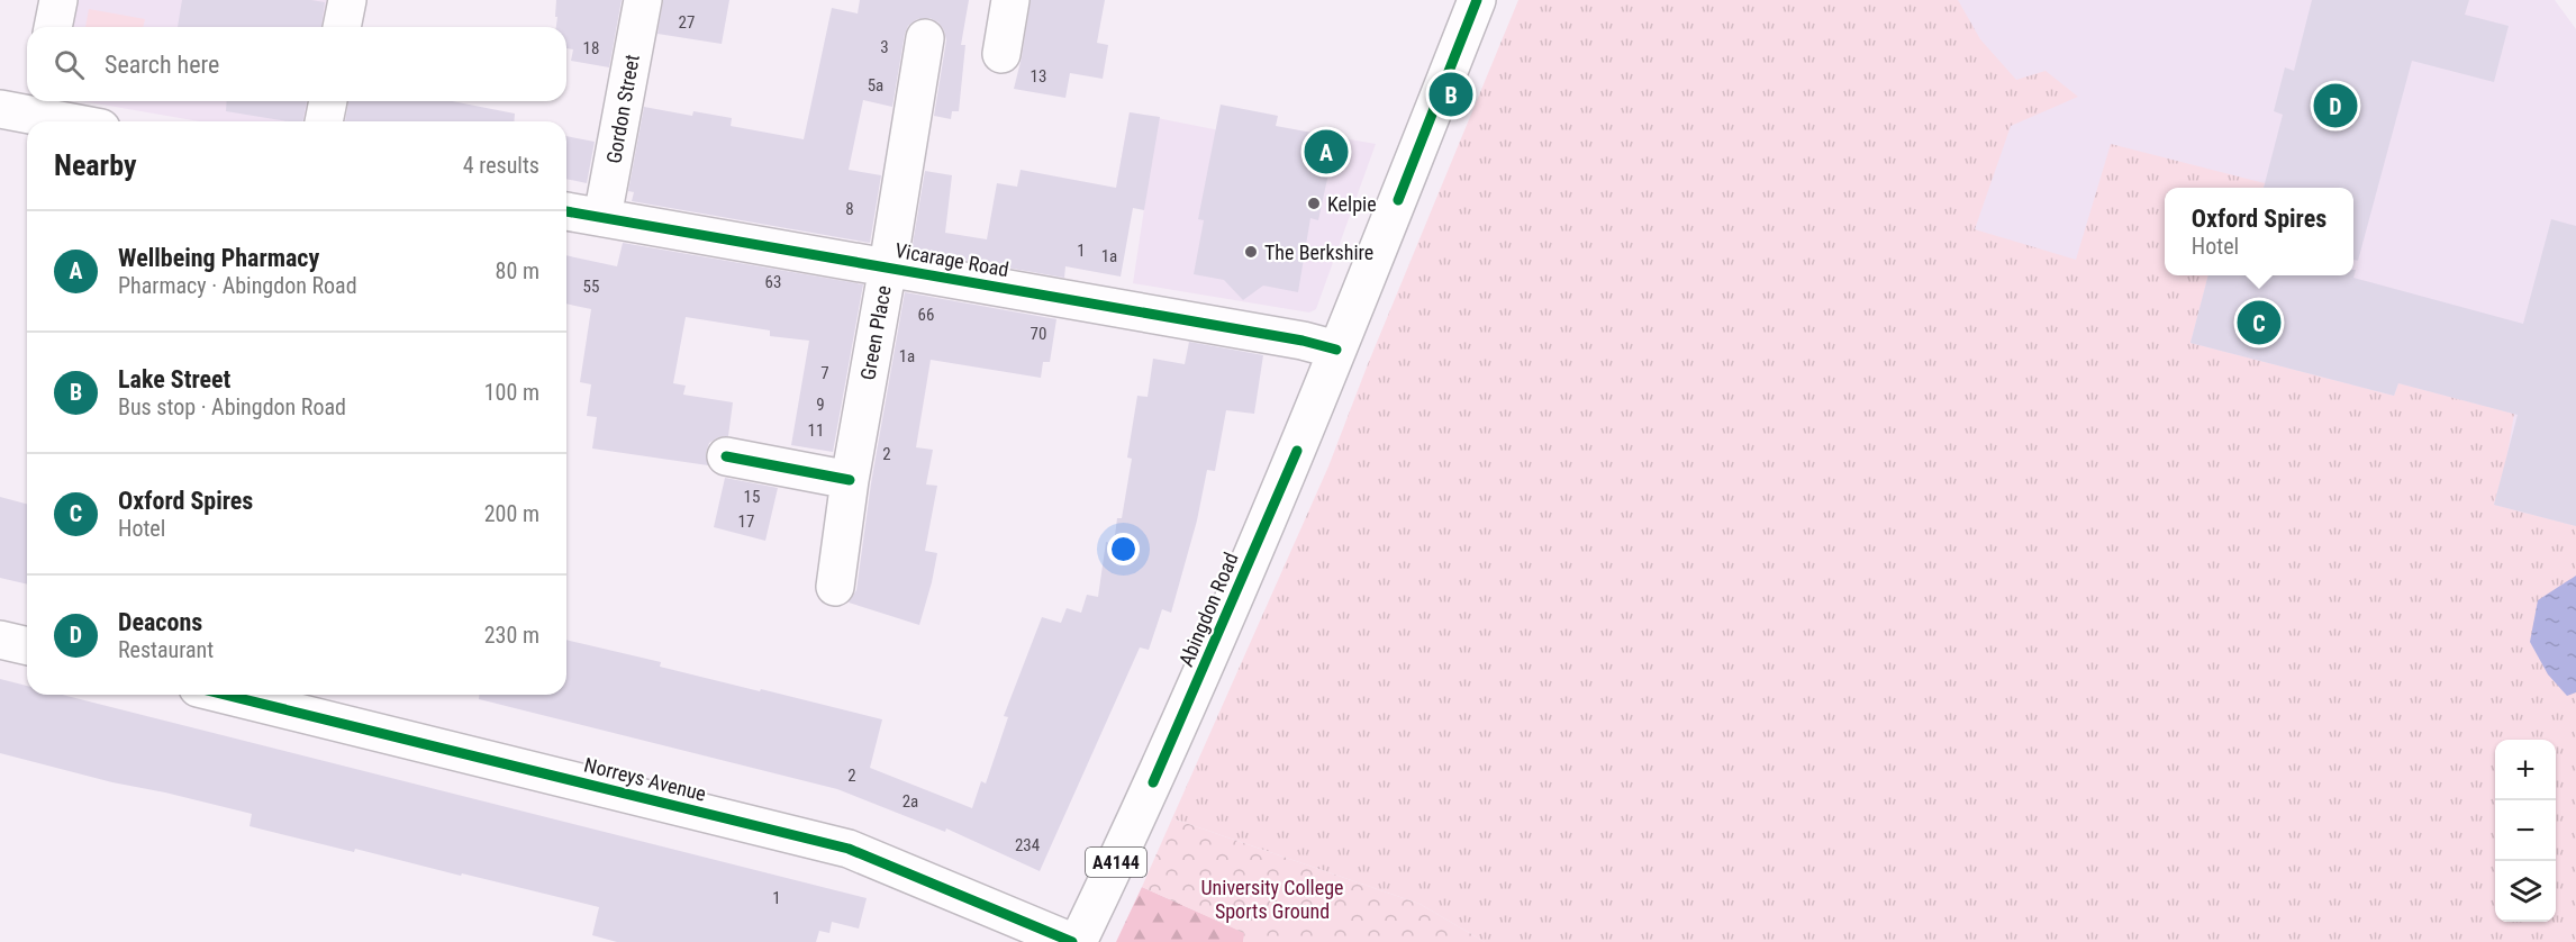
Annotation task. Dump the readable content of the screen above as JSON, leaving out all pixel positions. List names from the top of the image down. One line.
{"streets":{"street":["Gordon Street","Vicarage Road","Green Place","Abingdon Road","Norreys Avenue","A4144"]},"crossings":[["Gordon Street","Vicarage Road"],["Vicarage Road","Green Place"],["Vicarage Road","Abingdon Road"]],"parks":["University College Sports Ground"],"places":["Kelpie","The Berkshire"],"house_numbers":["27","3","18","13","5a","8","1","1a","63","55","66","70","1a","7","9","11","2","15","17","2","2a","234","1"],"page":{"search":"Search here","pins":["B","D","A","C"],"heading":["Nearby","4 results"],"popup":["Oxford Spires","Hotel"],"list":[{"mark":"A","name":"Wellbeing Pharmacy","note":"Pharmacy · Abingdon Road","value":"80 m"},{"mark":"B","name":"Lake Street","note":"Bus stop · Abingdon Road","value":"100 m"},{"mark":"C","name":"Oxford Spires","note":"Hotel","value":"200 m"},{"mark":"D","name":"Deacons","note":"Restaurant","value":"230 m"}],"map_buttons":["+","−"]}}
